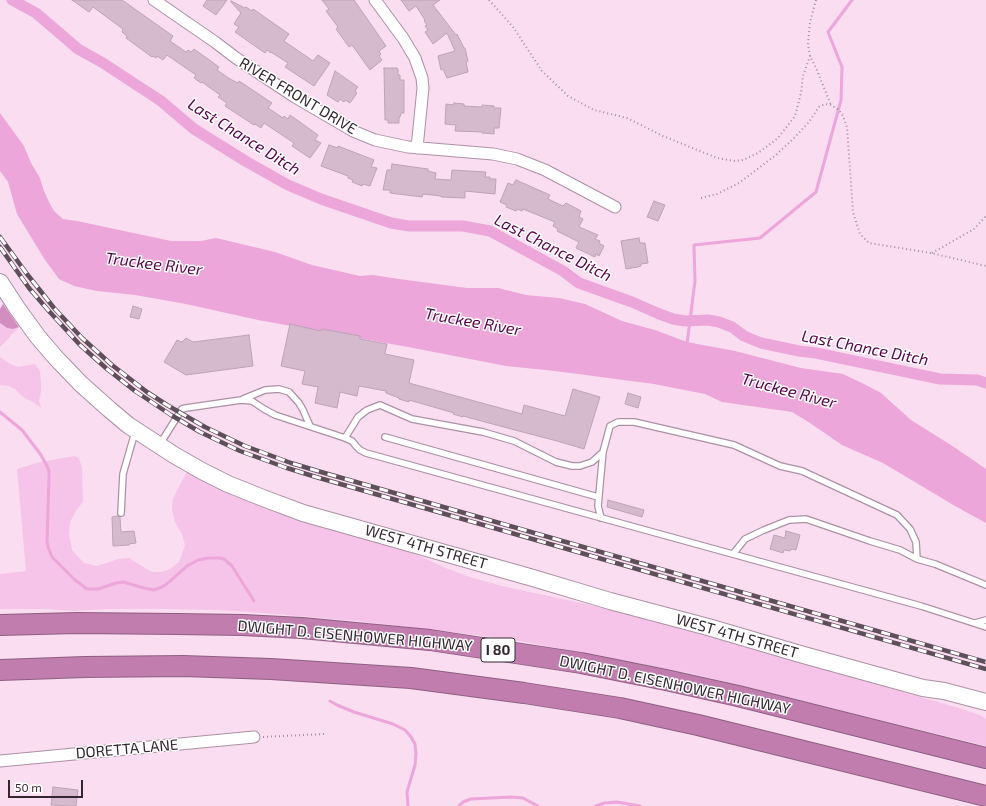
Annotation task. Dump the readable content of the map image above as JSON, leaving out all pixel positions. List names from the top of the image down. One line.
{"streets":{"highway":["DWIGHT D. EISENHOWER HIGHWAY","I 80"],"main road":["WEST 4TH STREET"],"street":["RIVER FRONT DRIVE","DORETTA LANE"]},"water":["Last Chance Ditch","Truckee River"],"scale_bar":"50 m"}
